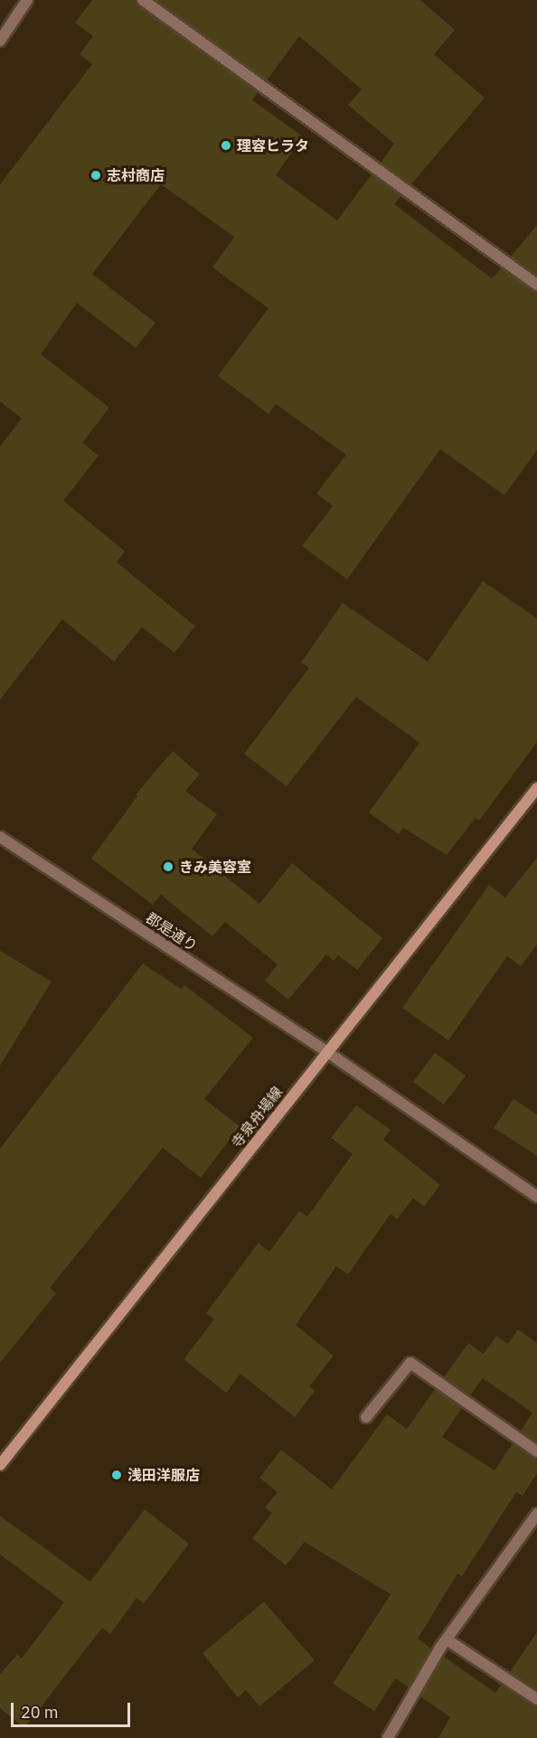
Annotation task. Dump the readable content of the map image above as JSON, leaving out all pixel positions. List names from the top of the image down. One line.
{"streets":{"main road":["寺泉舟場線"],"street":["郡是通り"]},"crossings":[["郡是通り","寺泉舟場線"]],"places":["理容ヒラタ","志村商店","きみ美容室","浅田洋服店"],"scale_bar":"20 m"}
